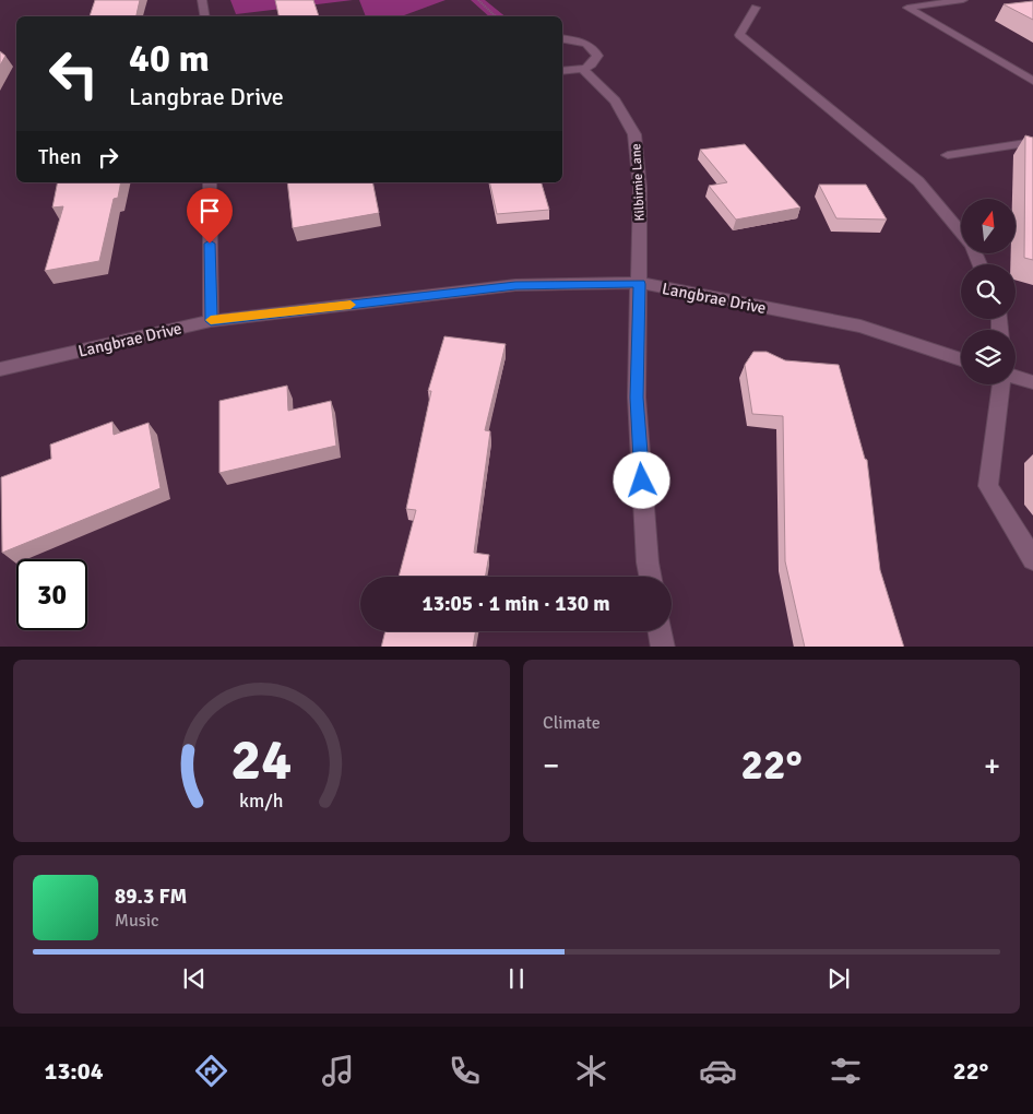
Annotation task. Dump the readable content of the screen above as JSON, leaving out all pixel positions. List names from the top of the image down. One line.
{"streets":{"street":["Kilbirnie Lane","Langbrae Drive"]},"crossings":[["Kilbirnie Lane","Langbrae Drive"]],"north":"top","page":{"turn":["40 m","Langbrae Drive"],"then":"Then","limit":"30","trip":"13:05 · 1 min · 130 m","tile":"Climate","heat":["−","22°","+"],"song":["89.3 FM","Music"],"tabs":["13:04","22°"],"gauge":["24","km/h"]}}
